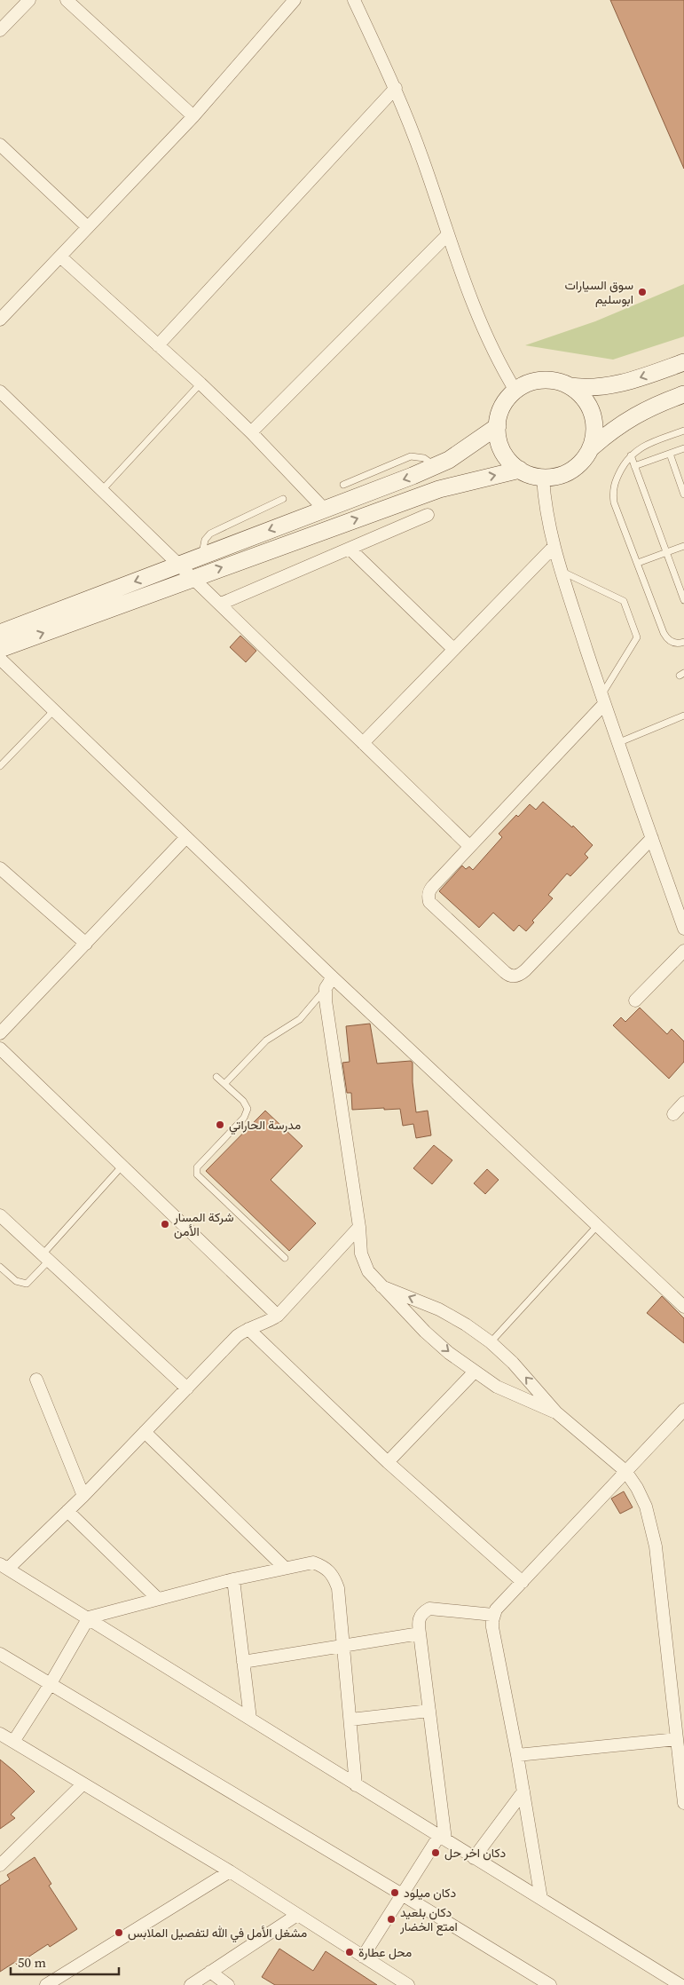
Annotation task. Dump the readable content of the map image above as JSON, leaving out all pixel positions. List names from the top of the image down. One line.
{"places":["سوق السيارات ابوسليم","مدرسة الحاراتي","شركة المسار الأمن","دكان اخر حل","دكان ميلود","دكان بلعيد امتع الخضار","مشغل الأمل في الله لتفصيل الملابس","محل عطارة"],"scale_bar":"50 m"}
